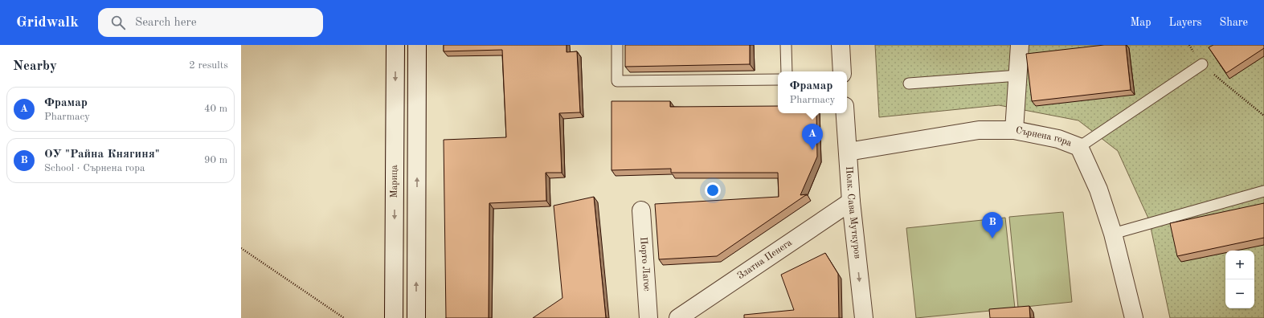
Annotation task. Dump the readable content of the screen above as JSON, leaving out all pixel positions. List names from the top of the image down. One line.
{"streets":{"street":["Сърнена гора","Марица","Полк. Сава Муткуров","Златна Пенега","Порто Лагос"]},"crossings":[["Сърнена гора","Полк. Сава Муткуров"],["Полк. Сава Муткуров","Златна Пенега"]],"one_way":["Полк. Сава Муткуров"],"page":{"header":"Gridwalk","search":"Search here","nav":["Map","Layers","Share"],"heading":["Nearby","2 results"],"popup":["Фрамар","Pharmacy"],"list":[{"mark":"A","name":"Фрамар","note":"Pharmacy","value":"40 m"},{"mark":"B","name":"ОУ \"Райна Княгиня\"","note":"School · Сърнена гора","value":"90 m"}],"pins":["A","B"],"map_buttons":["+","−"]}}
